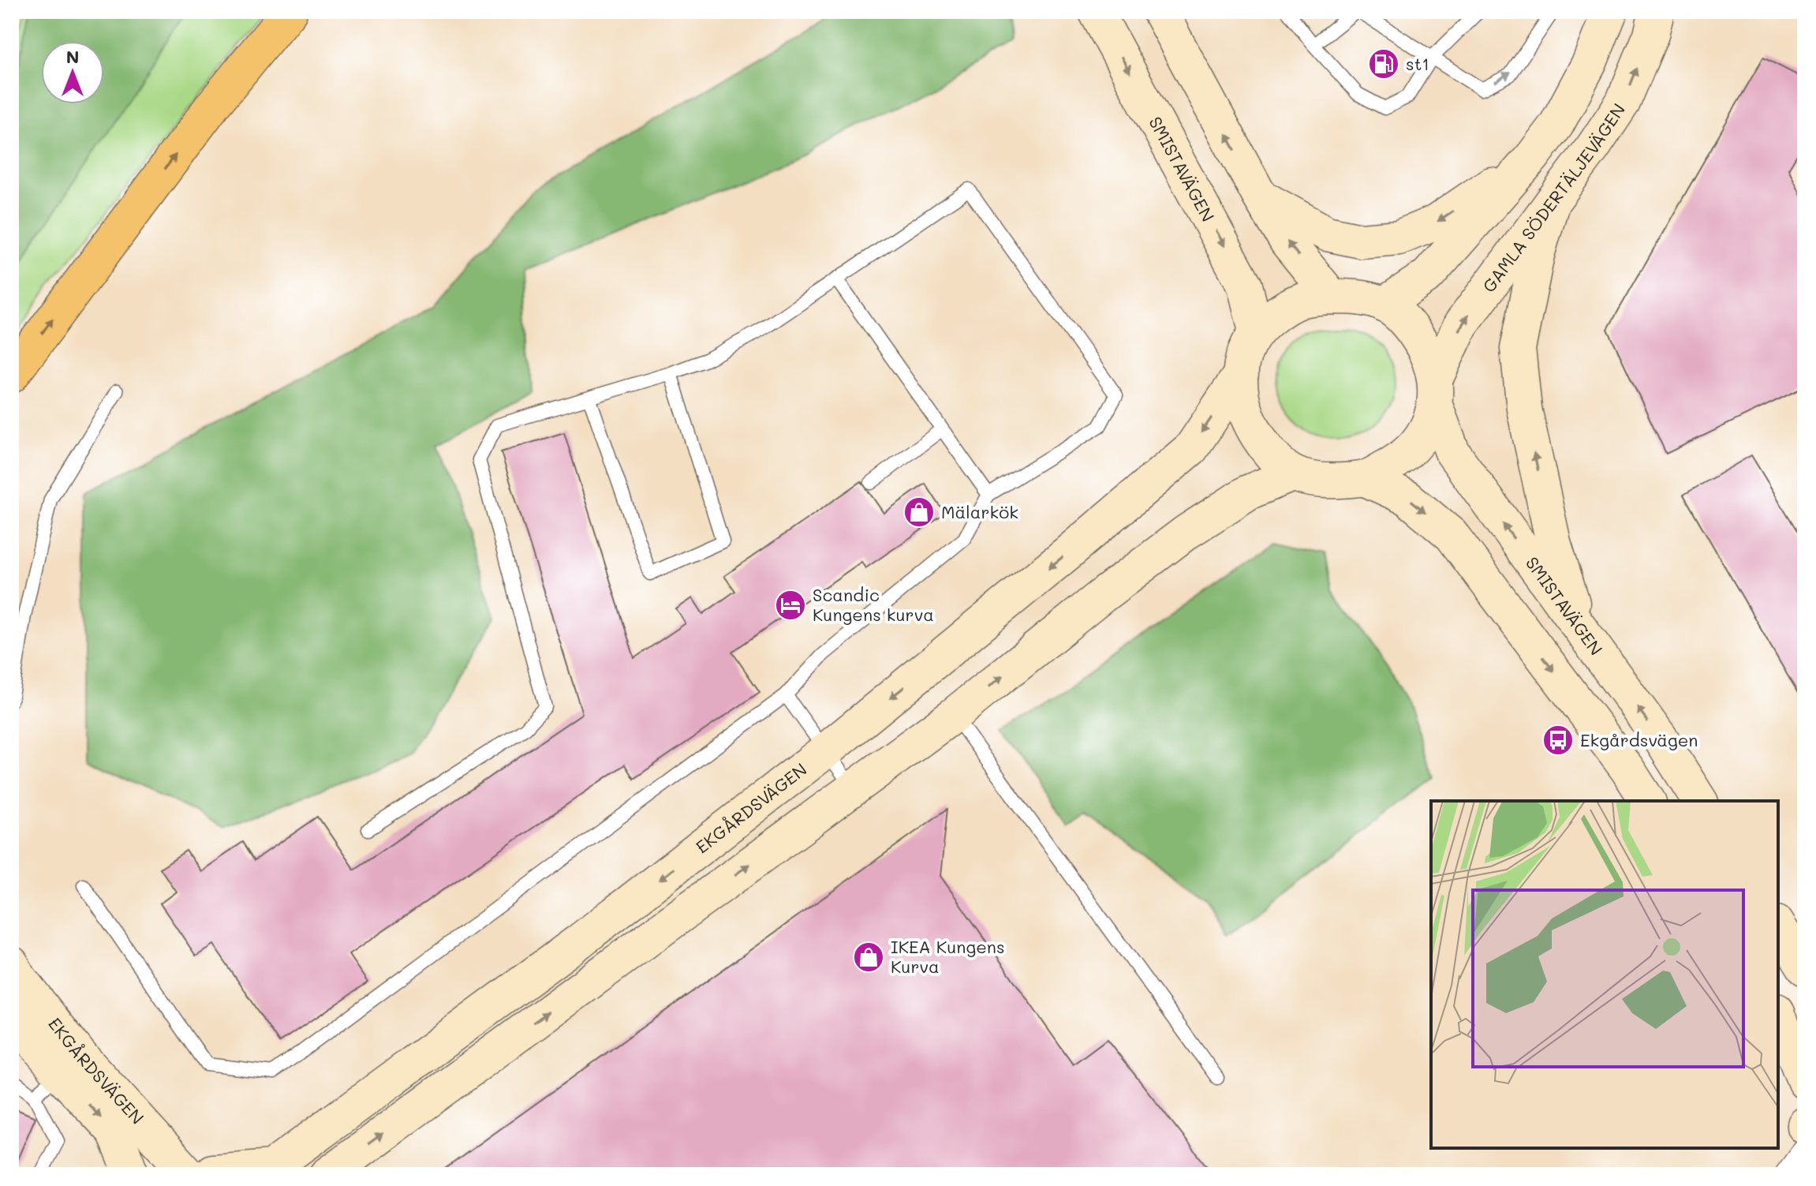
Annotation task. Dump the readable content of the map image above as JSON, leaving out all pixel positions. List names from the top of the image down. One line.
{"streets":{"main road":["SMISTAVÄGEN","GAMLA SÖDERTÄLJEVÄGEN","EKGÅRDSVÄGEN"]},"crossings":[["SMISTAVÄGEN","GAMLA SÖDERTÄLJEVÄGEN"],["SMISTAVÄGEN","EKGÅRDSVÄGEN"],["GAMLA SÖDERTÄLJEVÄGEN","EKGÅRDSVÄGEN"]],"places":{"fuel station":["st1"],"shop":["Mälarkök","IKEA Kungens Kurva"],"hotel":["Scandic Kungens kurva"],"bus stop":["Ekgårdsvägen"]},"north":"top"}
